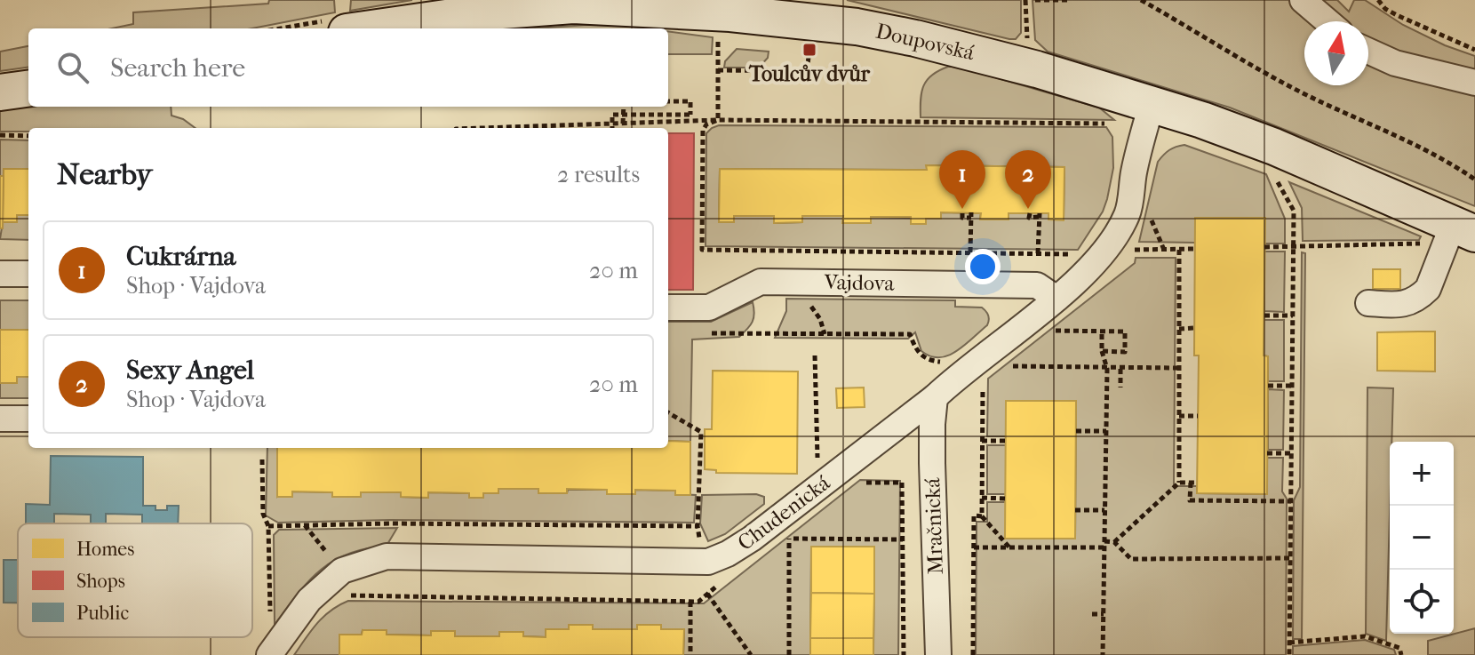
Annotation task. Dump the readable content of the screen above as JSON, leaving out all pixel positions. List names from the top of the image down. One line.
{"streets":{"street":["Doupovská","Vajdova","Chudenická","Mračnická"]},"crossings":[["Doupovská","Chudenická"],["Vajdova","Chudenická"],["Chudenická","Mračnická"]],"places":{"transit":["Toulcův dvůr"]},"legend":["Homes","Shops","Public"],"north":"top","page":{"search":"Search here","heading":["Nearby","2 results"],"pins":["1","2"],"list":[{"mark":"1","name":"Cukrárna","note":"Shop · Vajdova","value":"20 m"},{"mark":"2","name":"Sexy Angel","note":"Shop · Vajdova","value":"20 m"}],"map_buttons":["+","−"]}}
